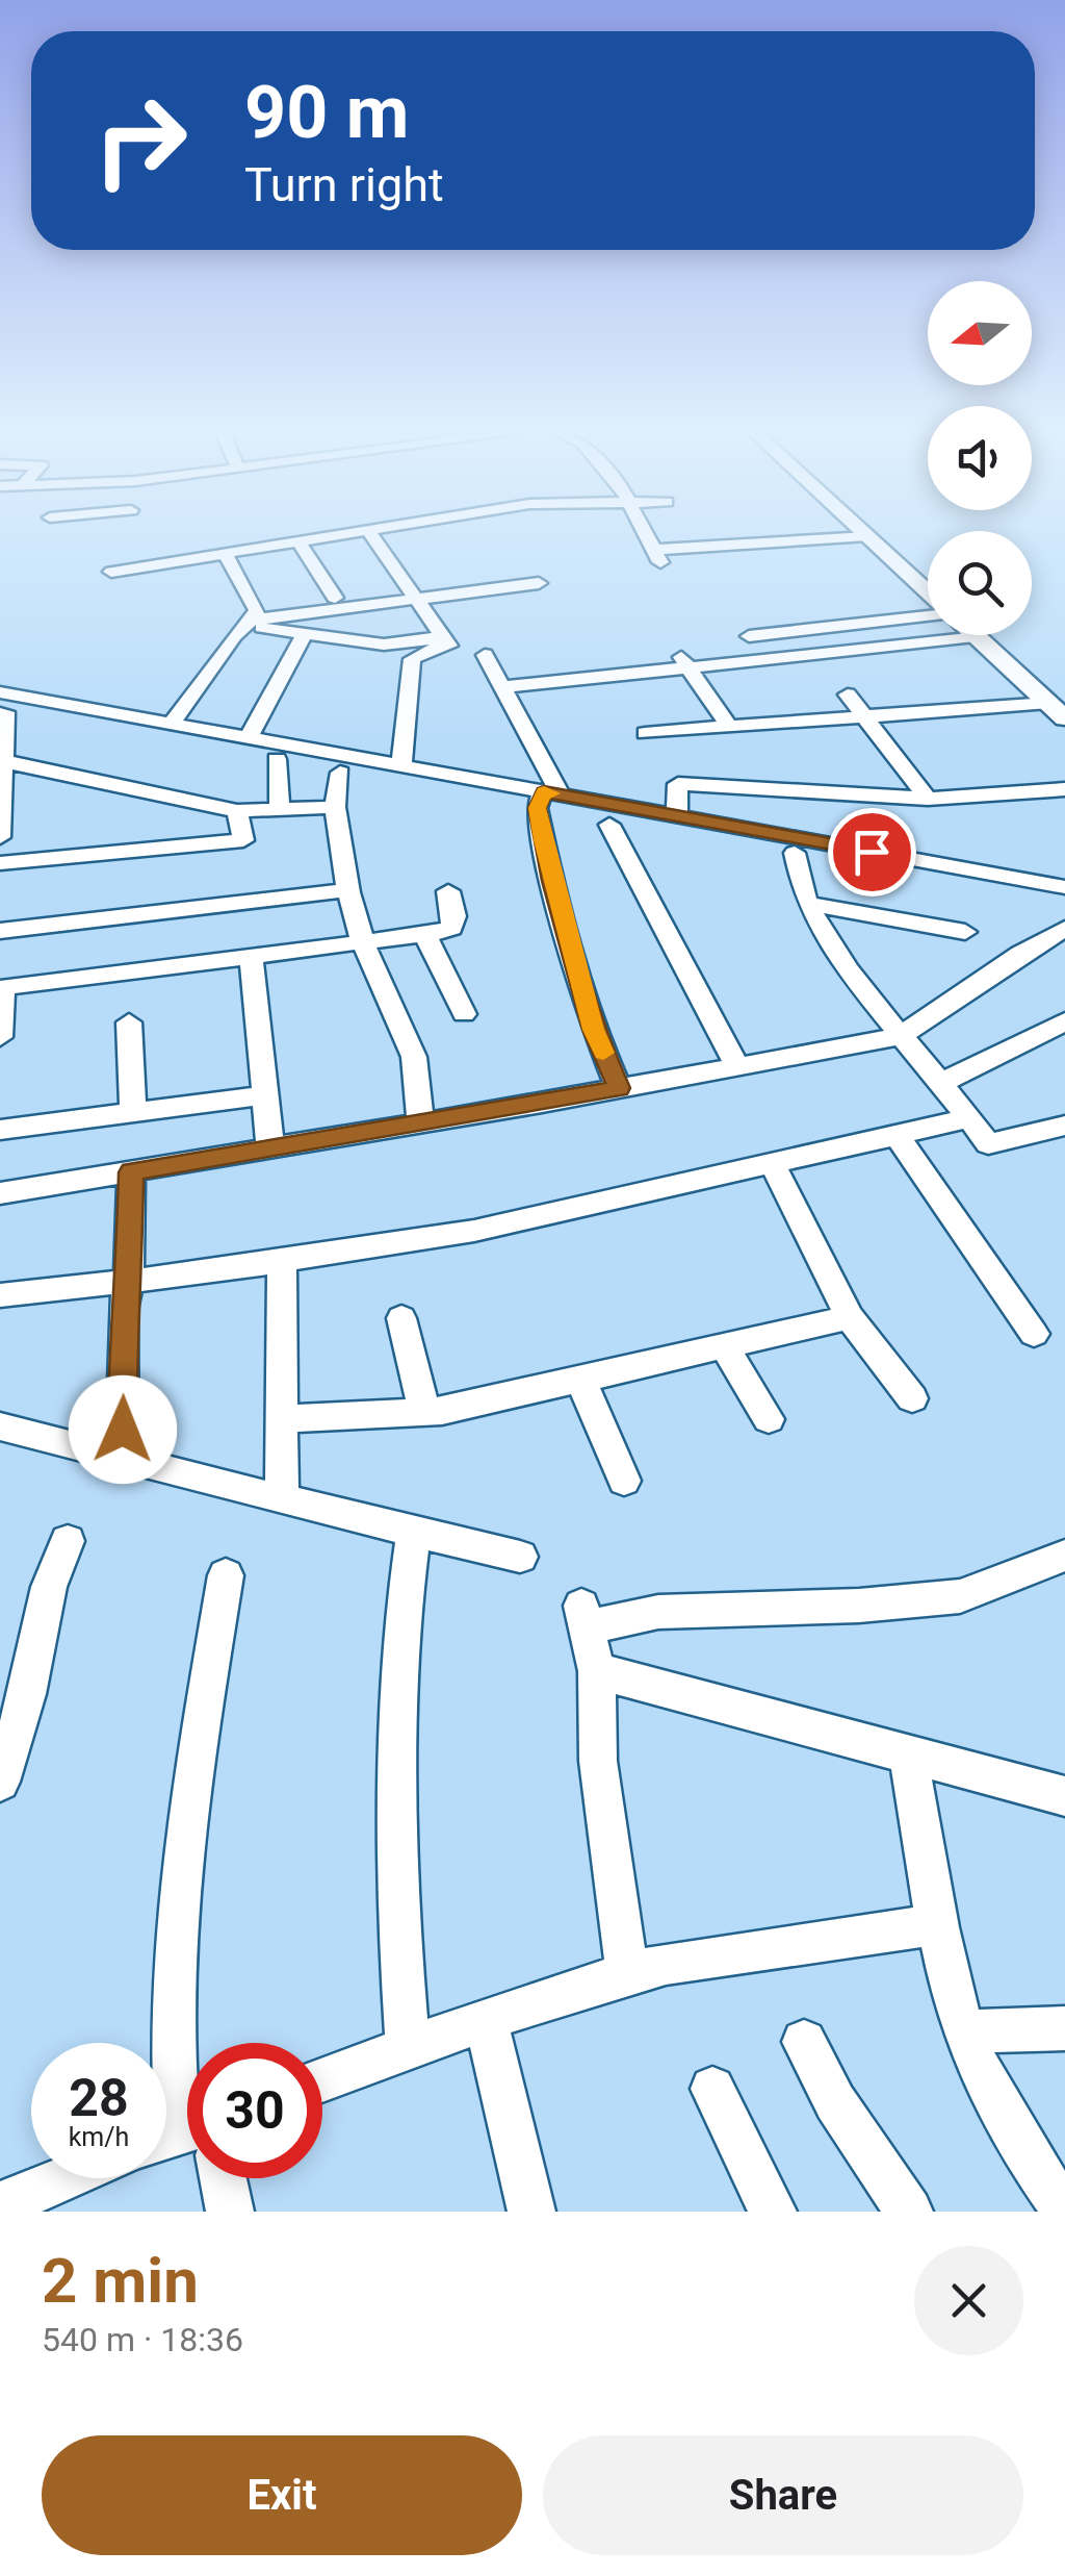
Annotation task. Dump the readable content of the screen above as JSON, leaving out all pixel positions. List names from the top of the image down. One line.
{"north":"left","page":{"turn":["90 m","Turn right"],"speed":"28 km/h","limit":"30","heading":["2 min","540 m · 18:36"],"buttons":["Exit","Share"]}}
